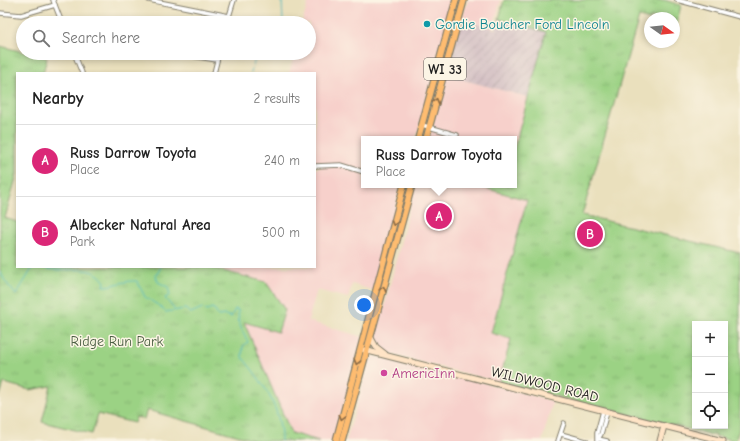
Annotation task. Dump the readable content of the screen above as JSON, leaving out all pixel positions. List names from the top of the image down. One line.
{"streets":{"main road":["WI 33"],"street":["WILDWOOD ROAD"]},"parks":["Ridge Run Park"],"places":["Gordie Boucher Ford Lincoln","AmericInn"],"north":"right","page":{"search":"Search here","heading":["Nearby","2 results"],"list":[{"mark":"A","name":"Russ Darrow Toyota","note":"Place","value":"240 m"},{"mark":"B","name":"Albecker Natural Area","note":"Park","value":"500 m"}],"popup":["Russ Darrow Toyota","Place"],"pins":["A","B"],"map_buttons":["+","−"]}}
